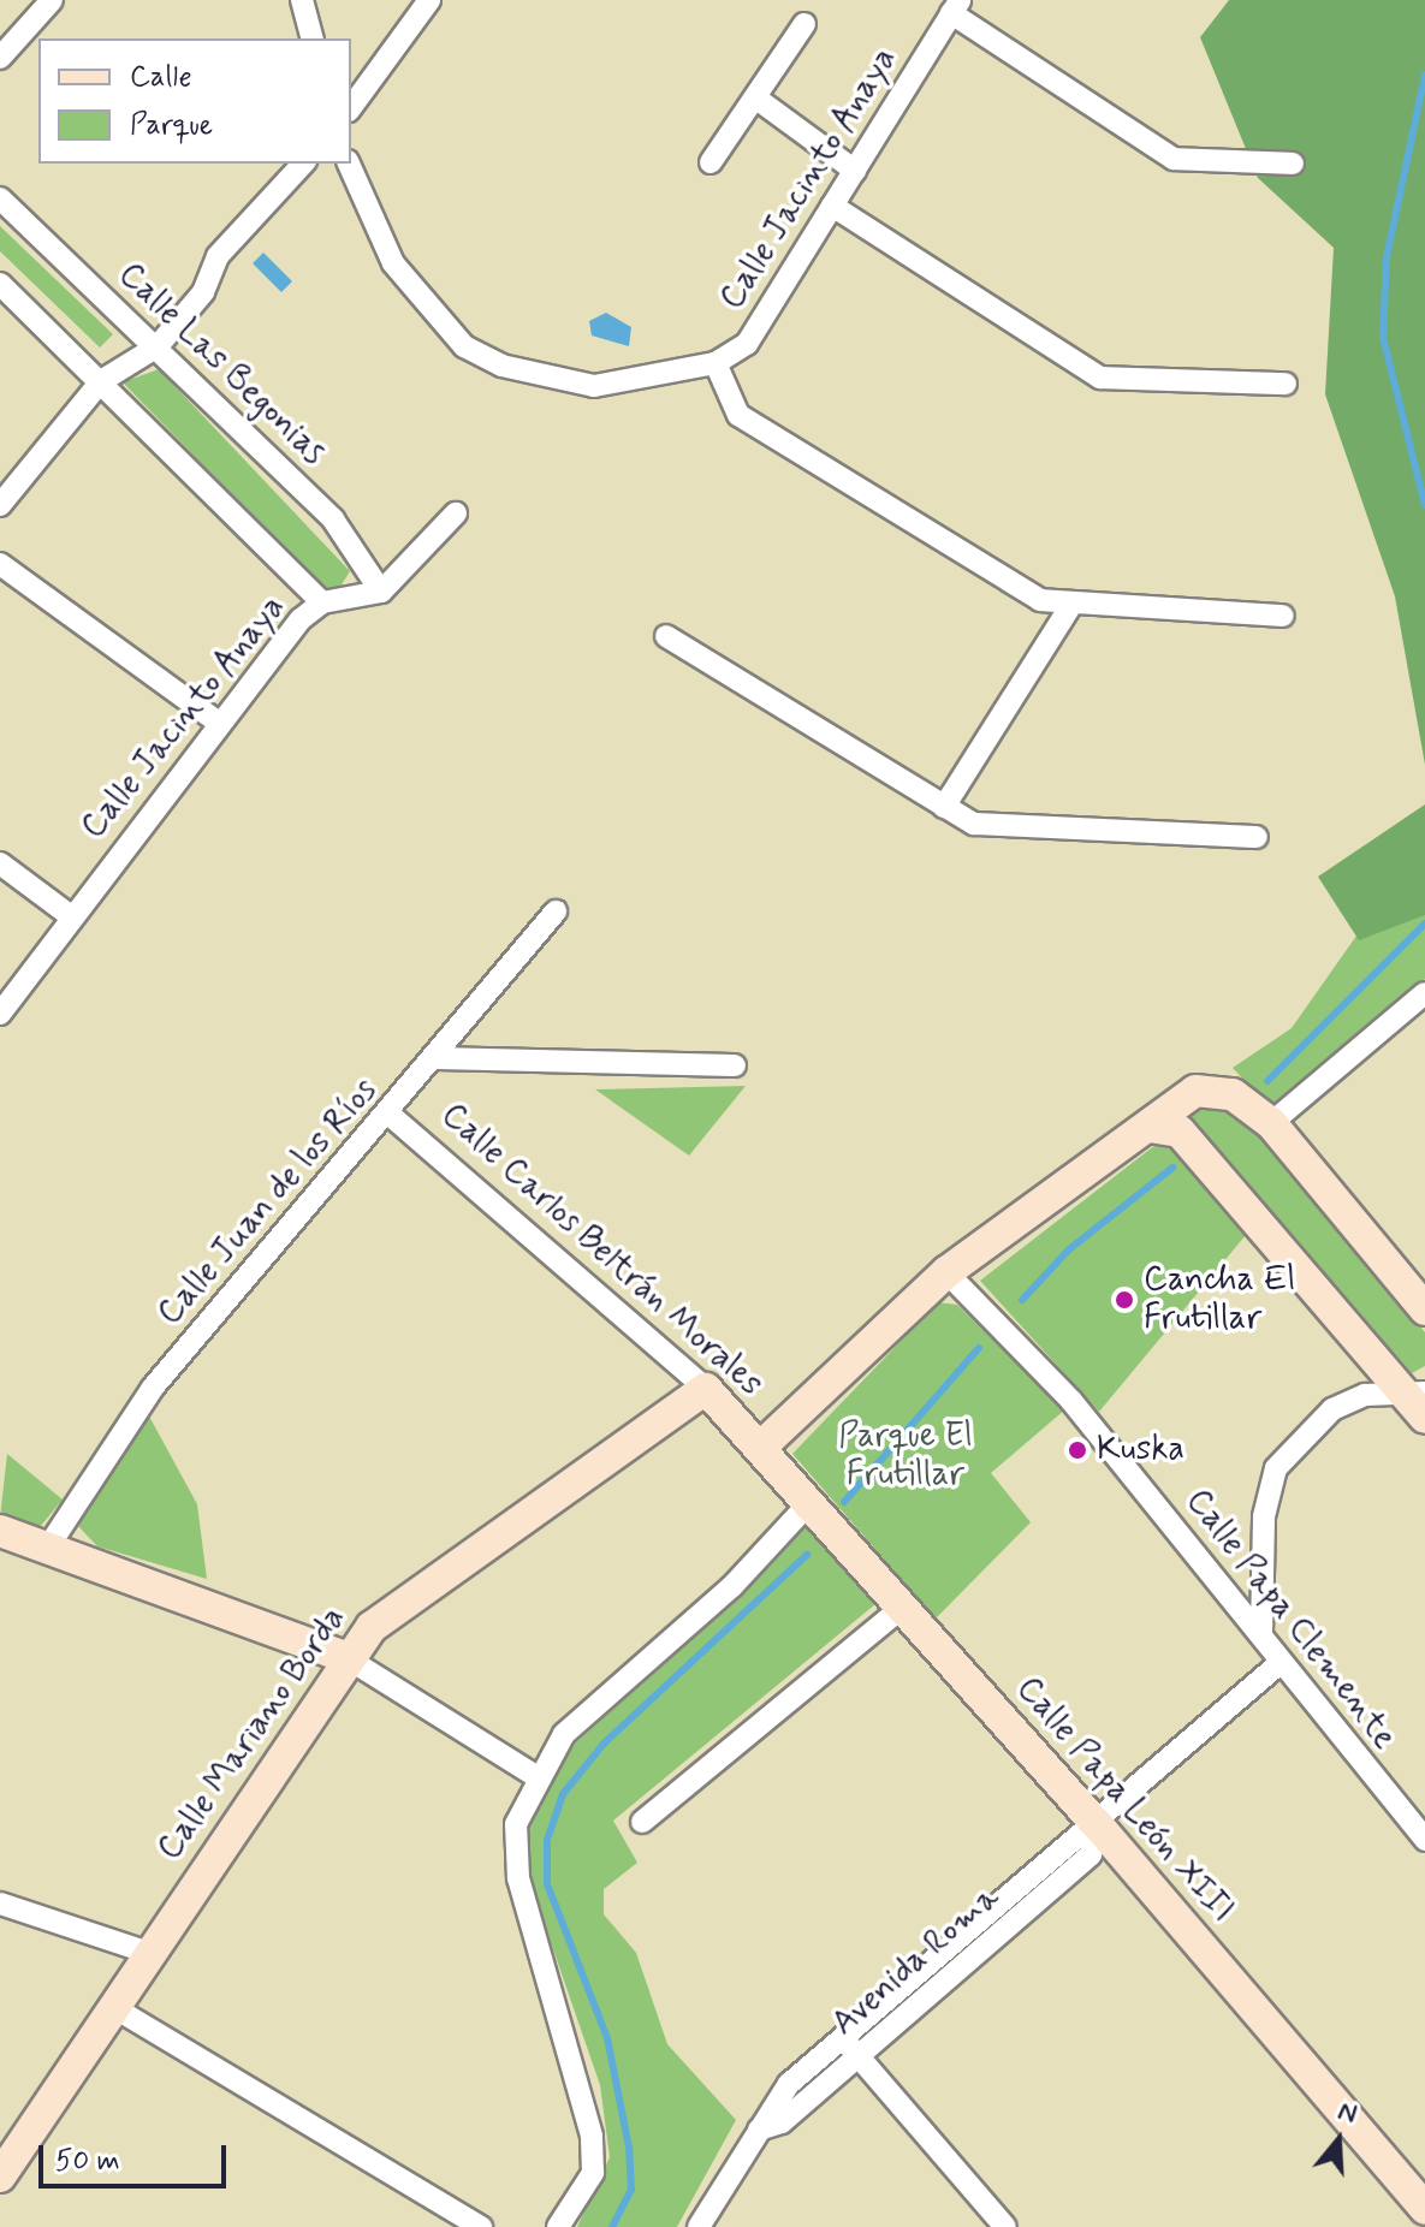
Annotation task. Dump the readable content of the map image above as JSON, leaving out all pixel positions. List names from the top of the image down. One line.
{"streets":{"street":["Calle Jacinto Anaya","Calle Las Begonias","Calle Juan de los Ríos","Calle Carlos Beltrán Morales","Calle Papa Clemente","Calle Mariano Borda","Calle Papa León XIII","Avenida Roma"]},"crossings":[["Calle Jacinto Anaya","Calle Las Begonias"],["Calle Juan de los Ríos","Calle Carlos Beltrán Morales"],["Calle Carlos Beltrán Morales","Calle Mariano Borda"],["Calle Carlos Beltrán Morales","Calle Papa León XIII"],["Calle Papa Clemente","Avenida Roma"],["Calle Papa León XIII","Avenida Roma"]],"parks":["Parque El Frutillar"],"places":["Cancha El Frutillar","Kuska"],"legend":["Calle","Parque"],"scale_bar":"50 m","north":"top"}
